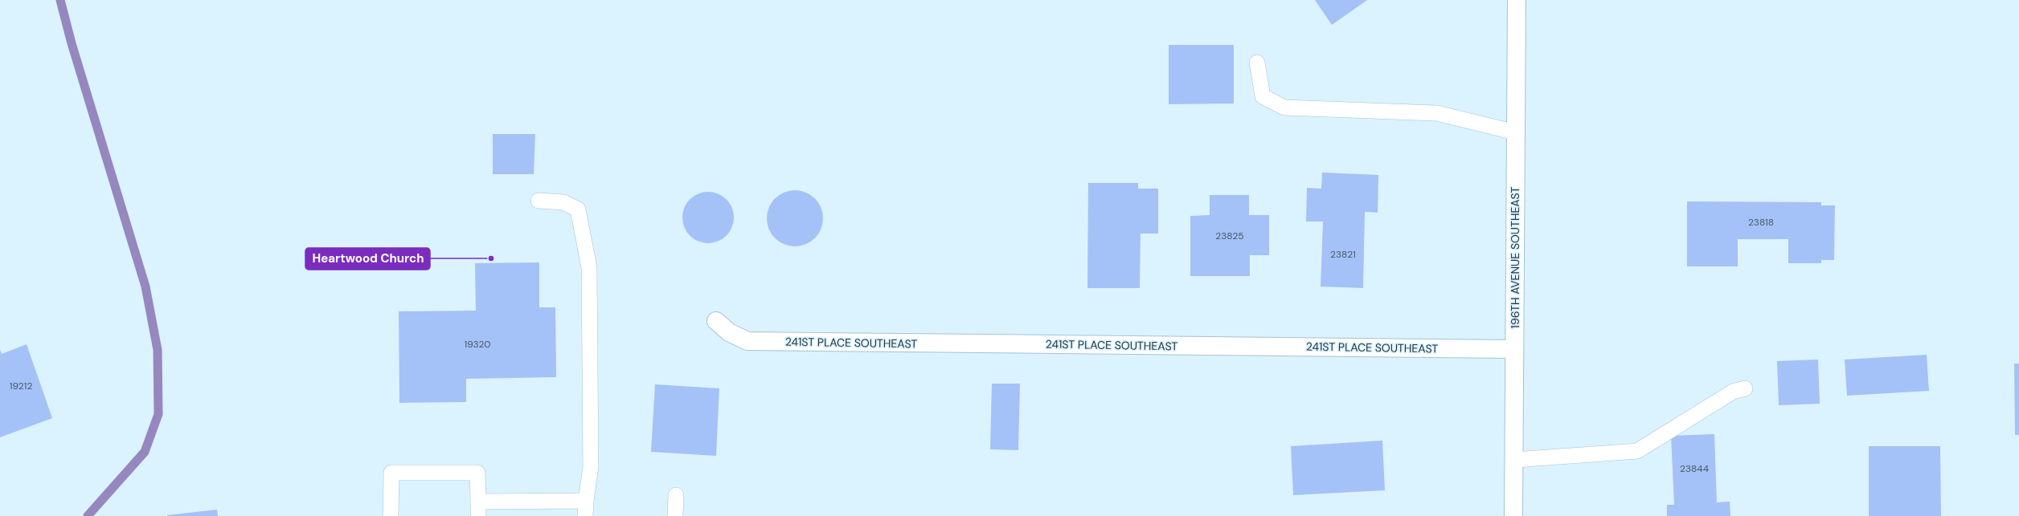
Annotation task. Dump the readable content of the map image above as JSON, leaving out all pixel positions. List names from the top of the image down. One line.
{"streets":{"street":["196TH AVENUE SOUTHEAST","241ST PLACE SOUTHEAST"]},"crossings":[["196TH AVENUE SOUTHEAST","241ST PLACE SOUTHEAST"]],"places":["Heartwood Church"],"house_numbers":["23818","23825","23821","19320","19212","23844"]}
